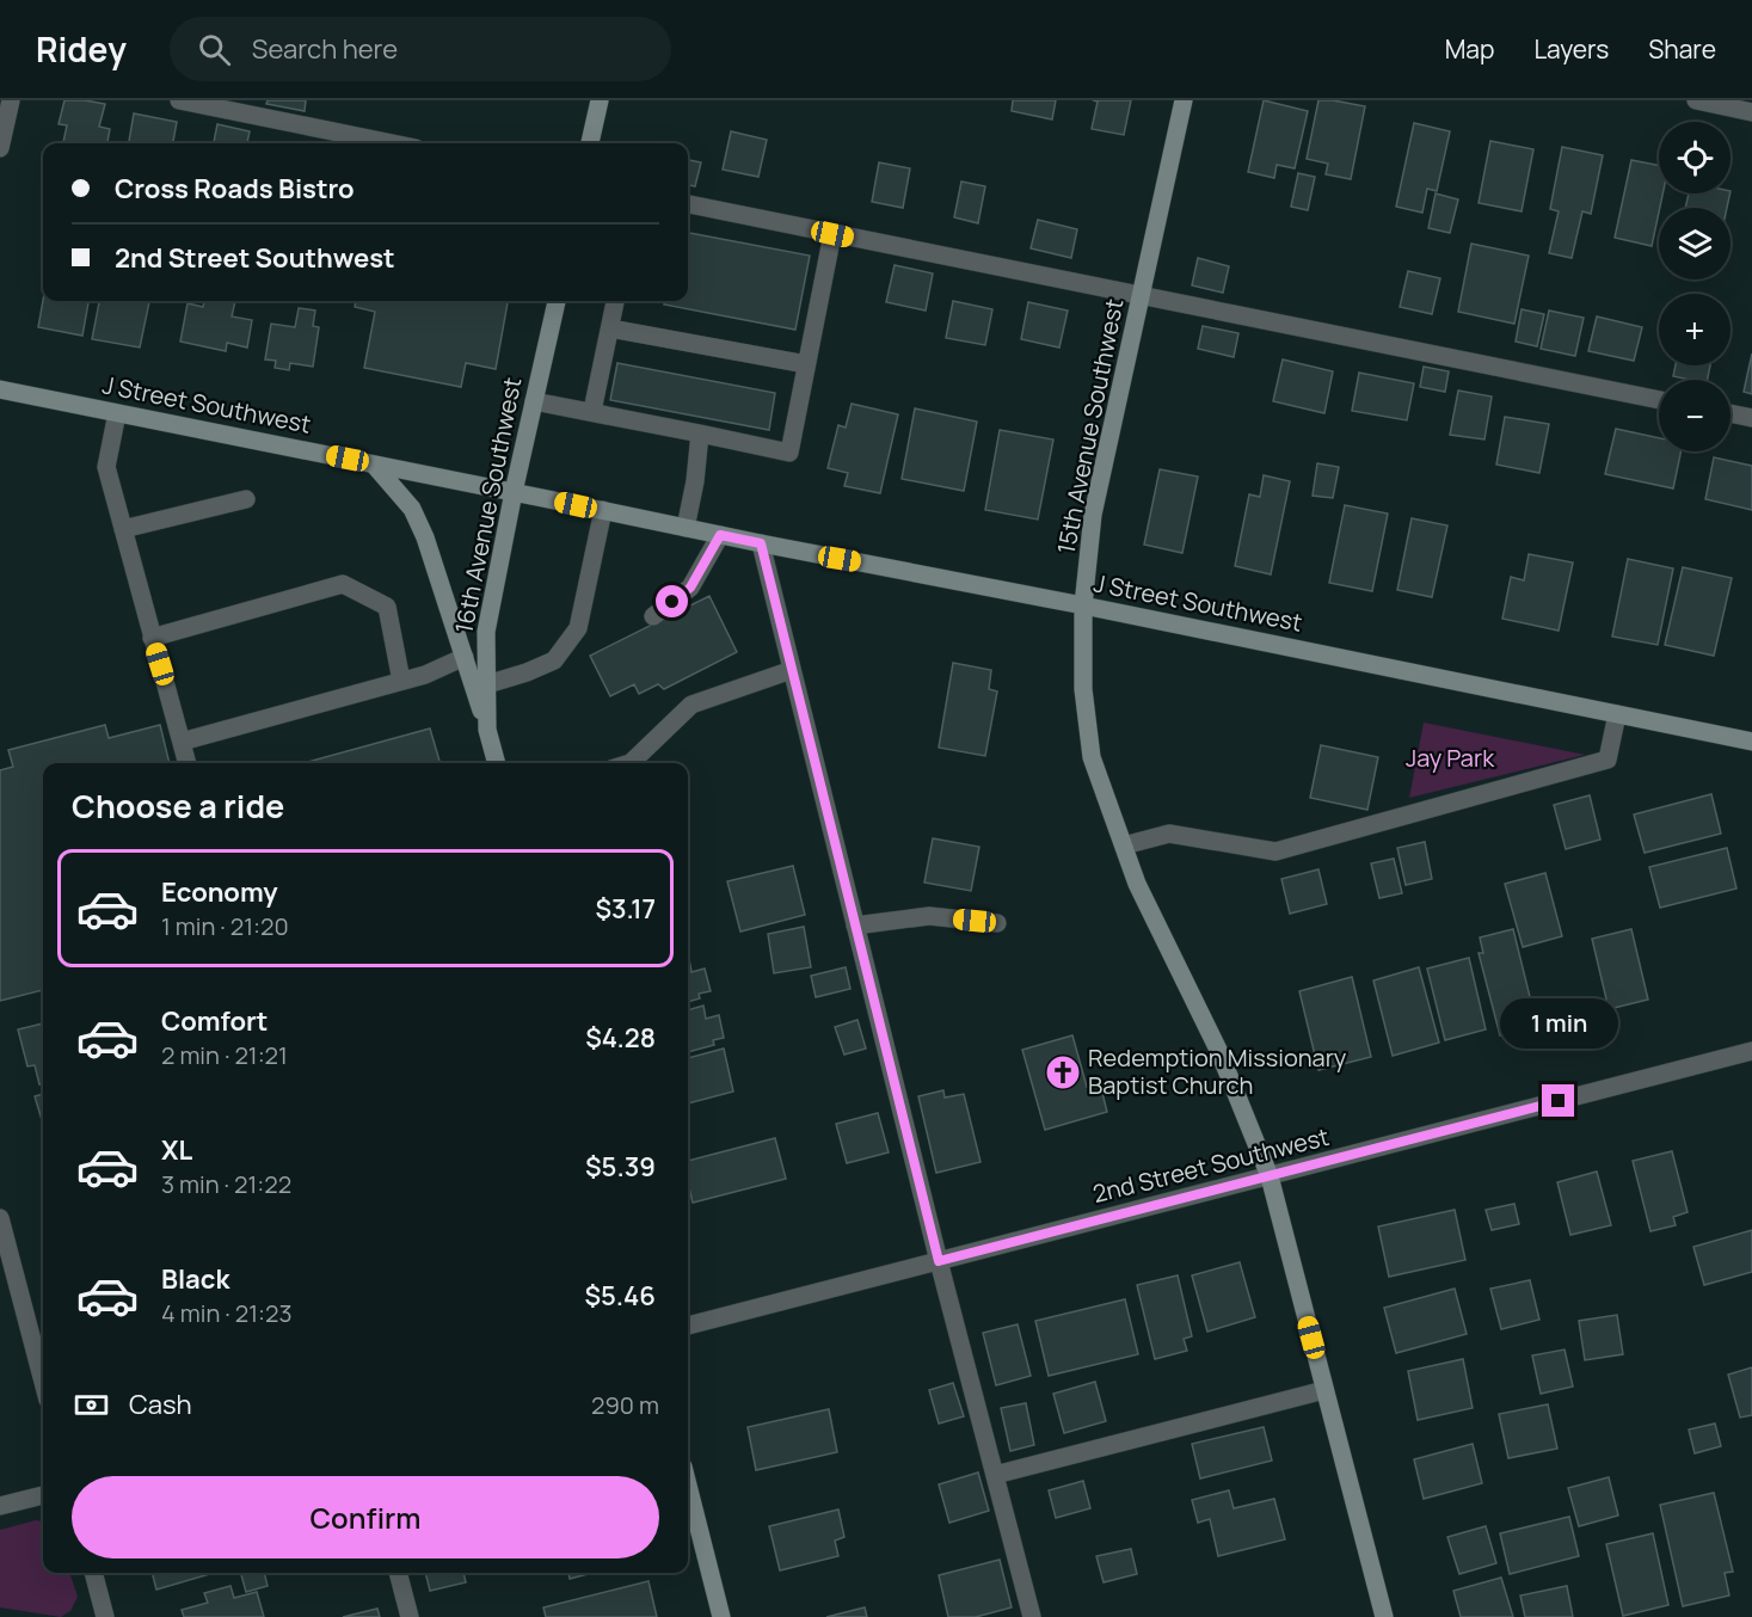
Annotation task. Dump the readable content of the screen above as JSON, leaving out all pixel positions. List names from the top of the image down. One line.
{"streets":{"main road":["J Street Southwest","15th Avenue Southwest","16th Avenue Southwest"],"street":["2nd Street Southwest"]},"crossings":[["J Street Southwest","15th Avenue Southwest"],["J Street Southwest","16th Avenue Southwest"],["15th Avenue Southwest","2nd Street Southwest"]],"parks":["Jay Park"],"places":{"church":["Redemption Missionary Baptist Church"]},"page":{"header":"Ridey","search":"Search here","nav":["Map","Layers","Share"],"map_buttons":["+","−"],"banner":["Cross Roads Bistro","2nd Street Southwest"],"heading":"Choose a ride","list":[{"name":"Economy","note":"1 min · 21:20","value":"$3.17"},{"name":"Comfort","note":"2 min · 21:21","value":"$4.28"},{"name":"XL","note":"3 min · 21:22","value":"$5.39"},{"name":"Black","note":"4 min · 21:23","value":"$5.46"}],"bubble":"1 min","pay":["Cash","290 m"],"buttons":"Confirm"}}
